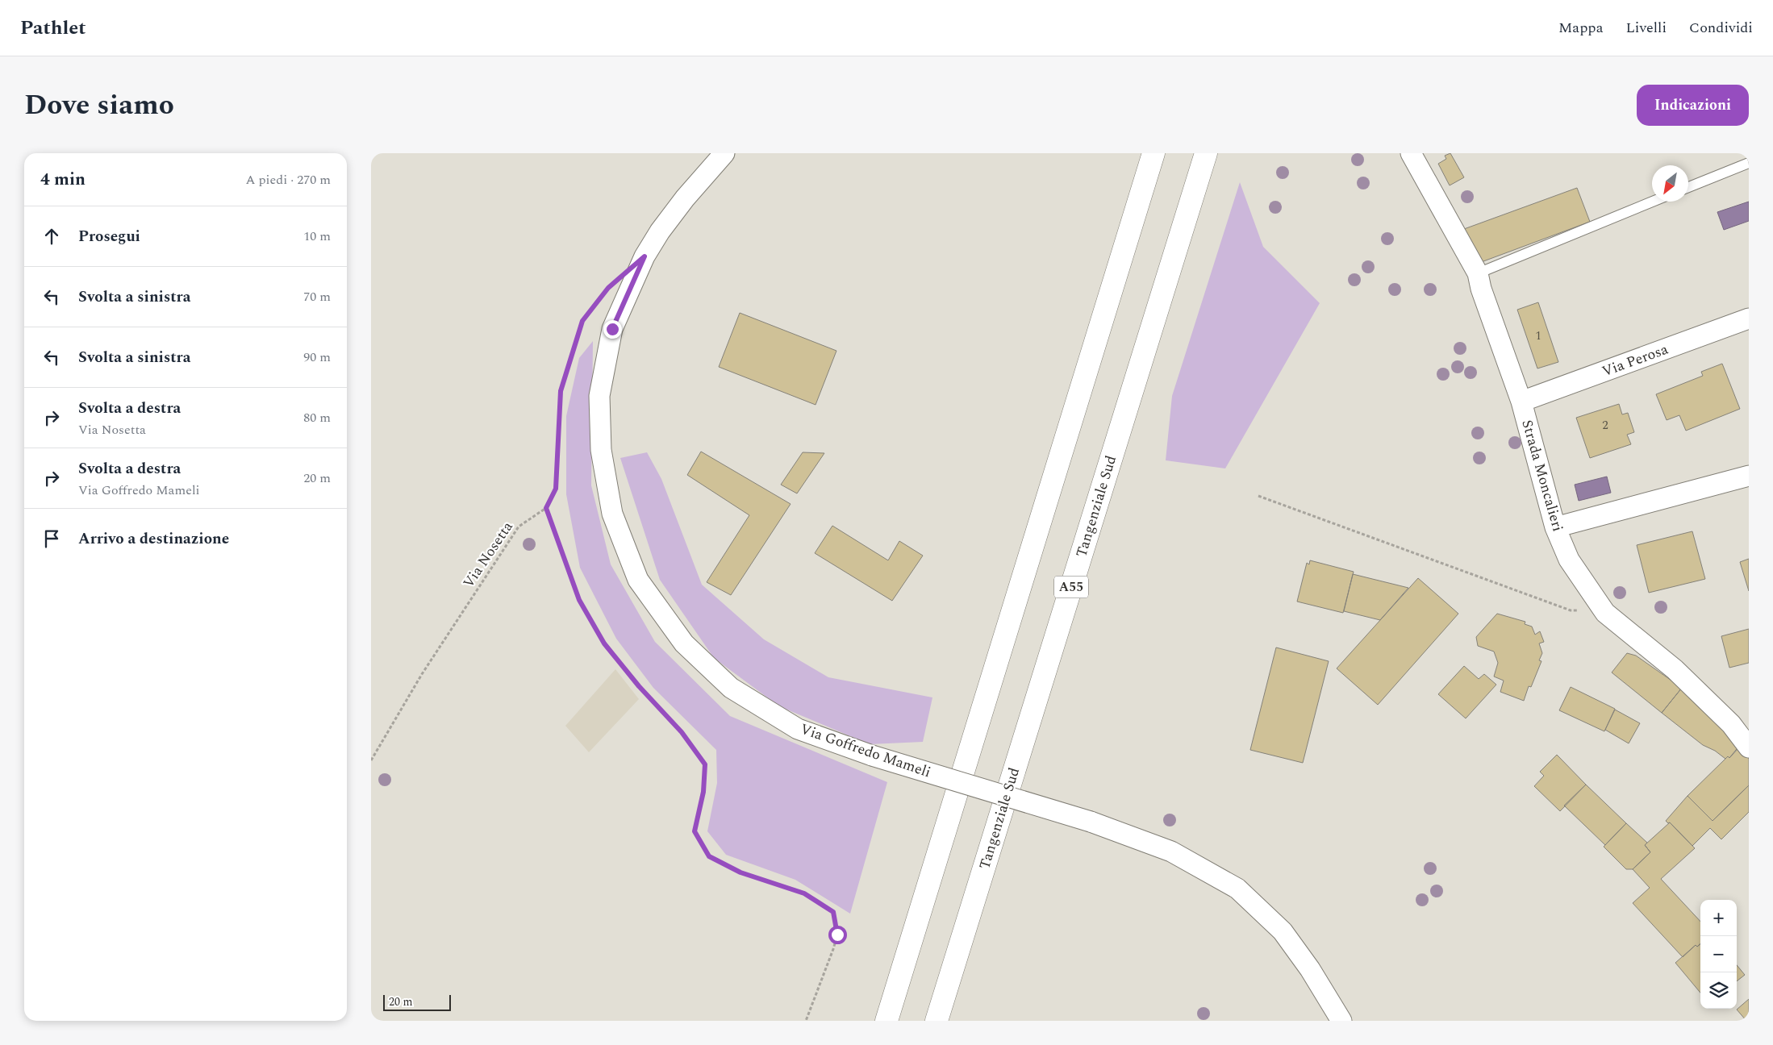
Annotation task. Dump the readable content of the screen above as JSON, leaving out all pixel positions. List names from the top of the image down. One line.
{"streets":{"highway":["Tangenziale Sud","A55"],"street":["Via Perosa","Strada Moncalieri","Via Goffredo Mameli"],"path":["Via Nosetta"]},"crossings":[["Via Perosa","Strada Moncalieri"]],"house_numbers":["1","2"],"scale_bar":"20 m","north":"bottom left","page":{"header":"Pathlet","nav":["Mappa","Livelli","Condividi"],"title":"Dove siamo","buttons":"Indicazioni","heading":["4 min","A piedi · 270 m"],"list":[["Prosegui","10 m"],["Svolta a sinistra","70 m"],["Svolta a sinistra","90 m"],["Svolta a destra","Via Nosetta","80 m"],["Svolta a destra","Via Goffredo Mameli","20 m"],"Arrivo a destinazione"],"map_buttons":["+","−"],"scale":"20 m"}}
